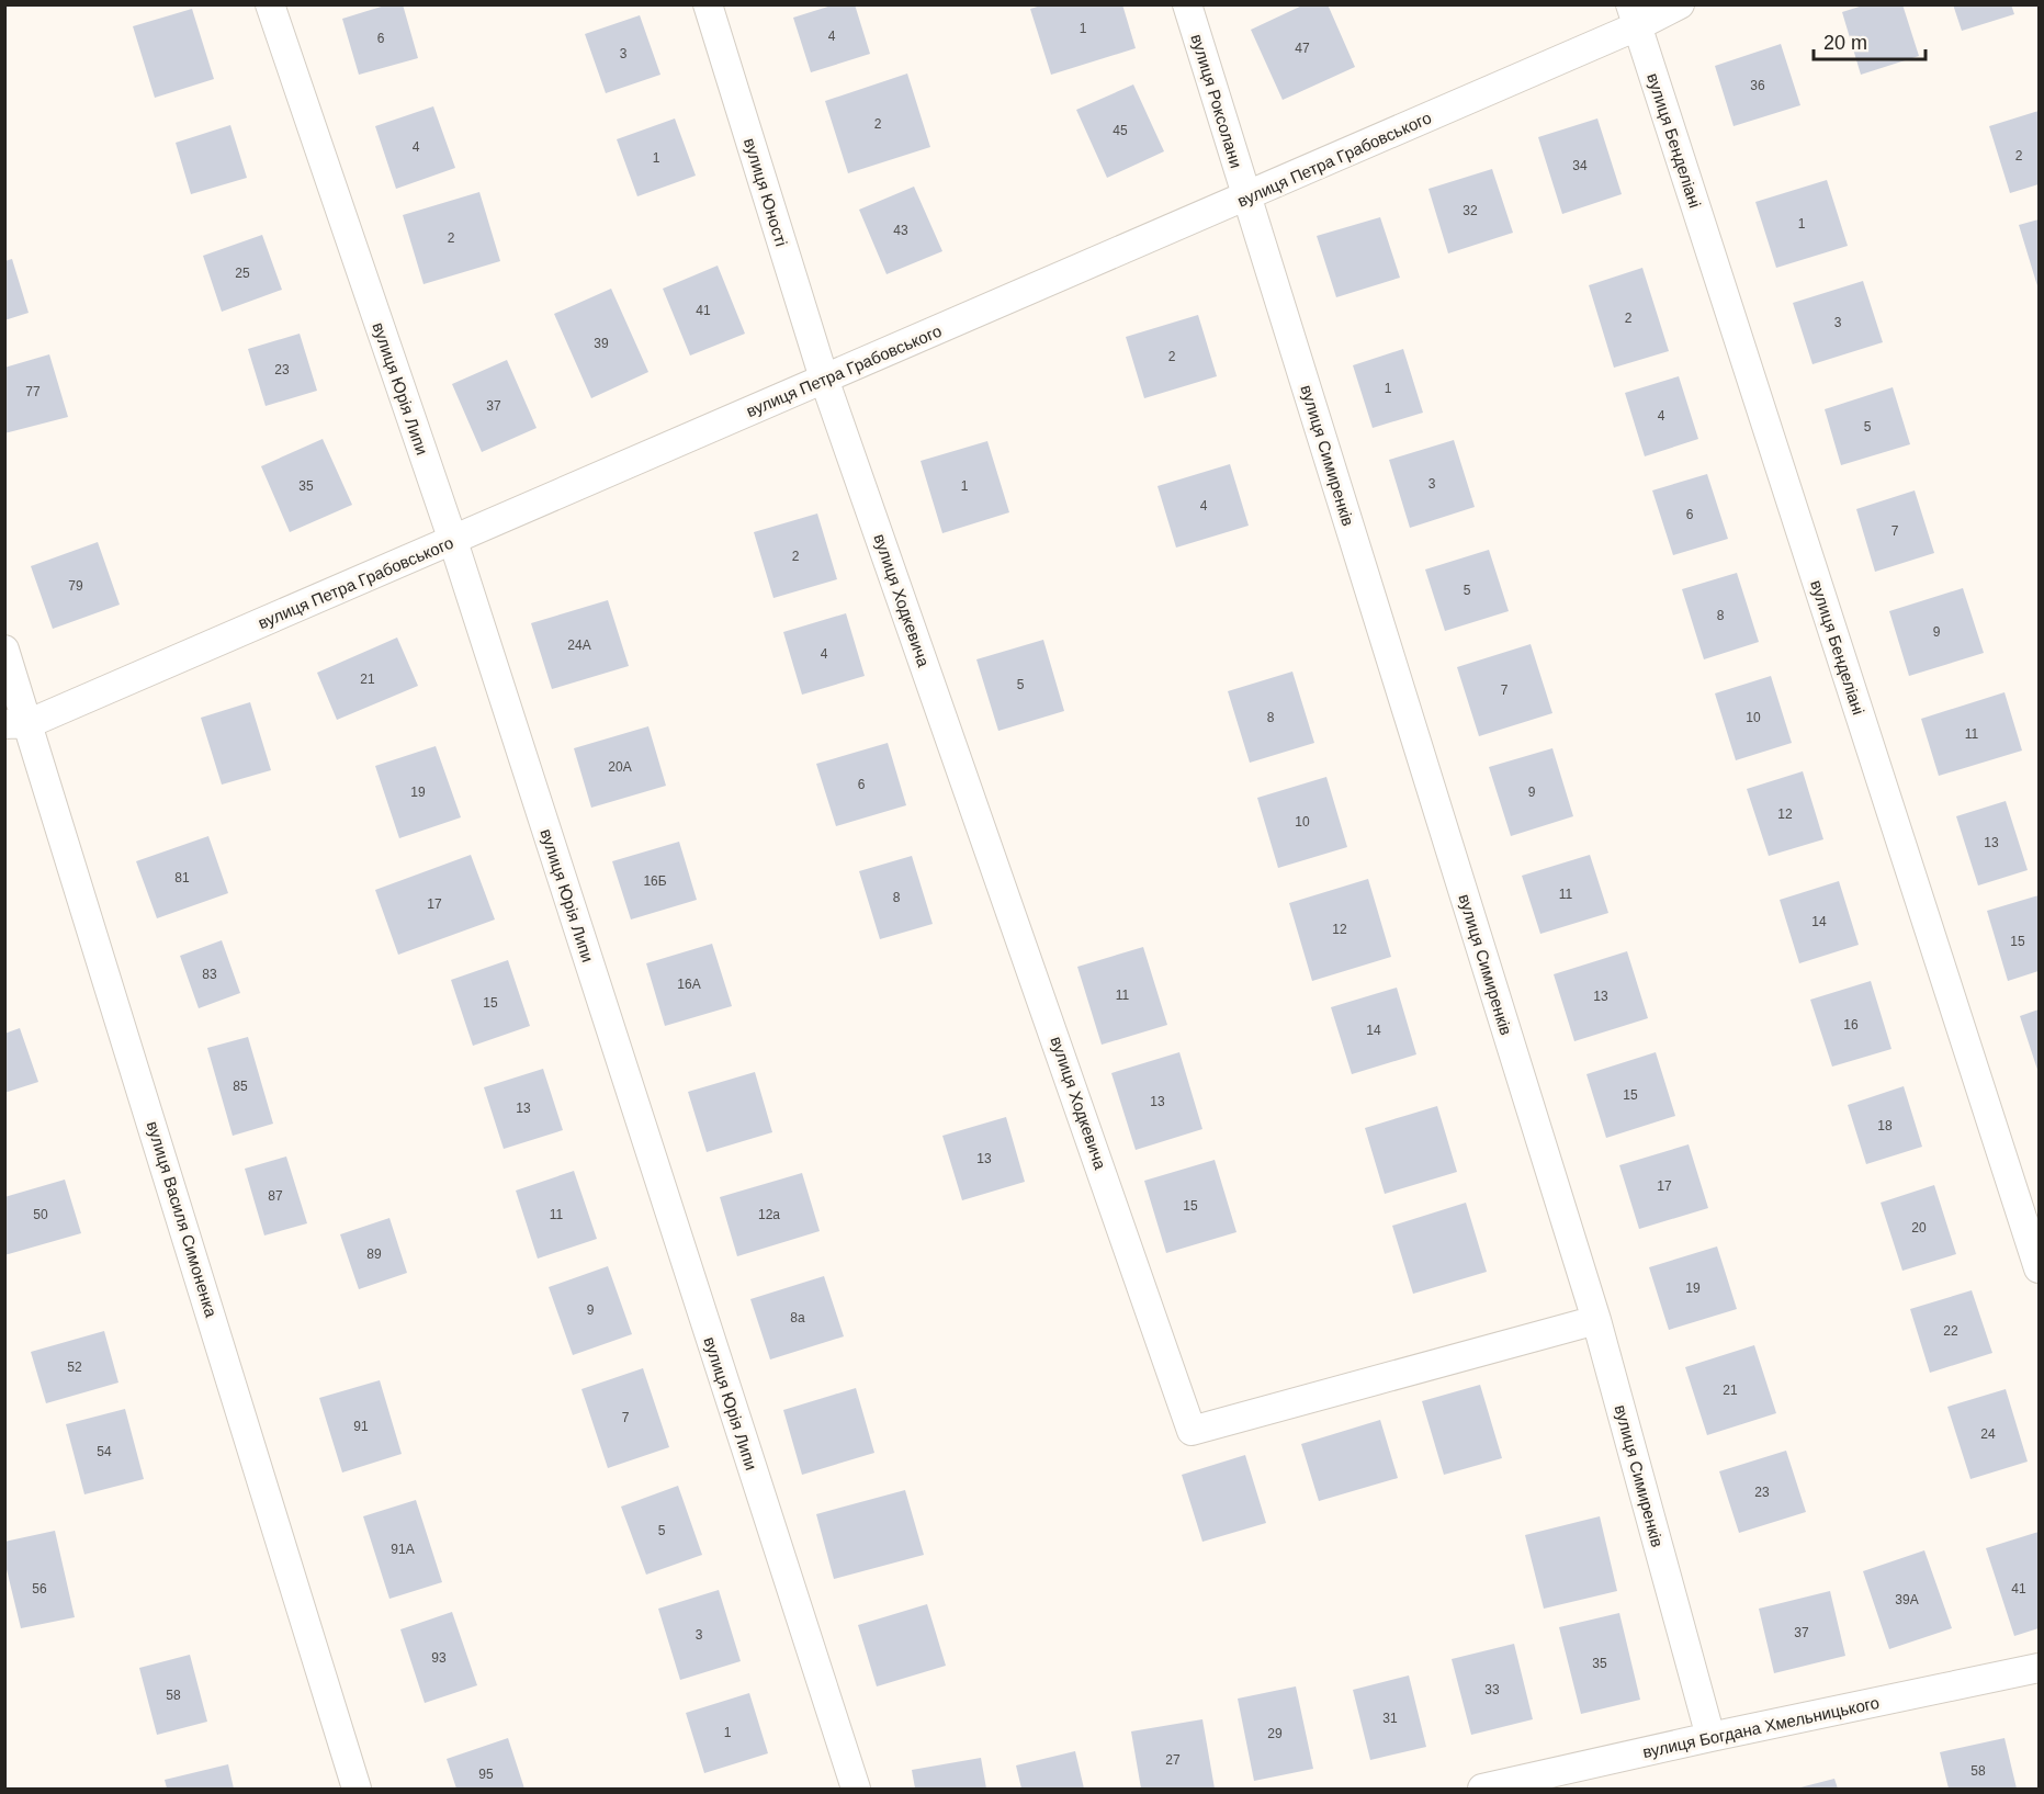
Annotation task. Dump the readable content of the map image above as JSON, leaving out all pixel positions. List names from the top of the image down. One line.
{"streets":{"street":["вулиця Роксолани","вулиця Бенделіані","вулиця Петра Грабовського","вулиця Юності","вулиця Юрія Липи","вулиця Симиренків","вулиця Ходкевича","вулиця Василя Симоненка","вулиця Богдана Хмельницького"]},"crossings":[["вулиця Роксолани","вулиця Петра Грабовського"],["вулиця Роксолани","вулиця Симиренків"],["вулиця Бенделіані","вулиця Петра Грабовського"],["вулиця Петра Грабовського","вулиця Юності"],["вулиця Петра Грабовського","вулиця Юрія Липи"],["вулиця Петра Грабовського","вулиця Симиренків"],["вулиця Петра Грабовського","вулиця Ходкевича"],["вулиця Петра Грабовського","вулиця Василя Симоненка"],["вулиця Юності","вулиця Ходкевича"],["вулиця Симиренків","вулиця Ходкевича"],["вулиця Симиренків","вулиця Богдана Хмельницького"]],"house_numbers":["1","4","6","47","3","36","2","45","4","2","1","34","32","1","43","2","25","41","2","3","39","2","23","1","77","37","4","5","3","35","1","4","6","7","2","79","5","8","9","24А","4","21","5","7","8","10","11","20А","6","19","9","12","10","13","81","16Б","11","8","17","14","12","15","83","16А","11","13","15","16","14","85","15","13","13","18","13","17","87","15","50","11","12а","20","89","19","9","8а","22","52","21","7","91","24","54","23","5","91А","56","41","39А","37","3","93","35","33","58","31","1","29","27","58","95"],"scale_bar":"20 m"}
